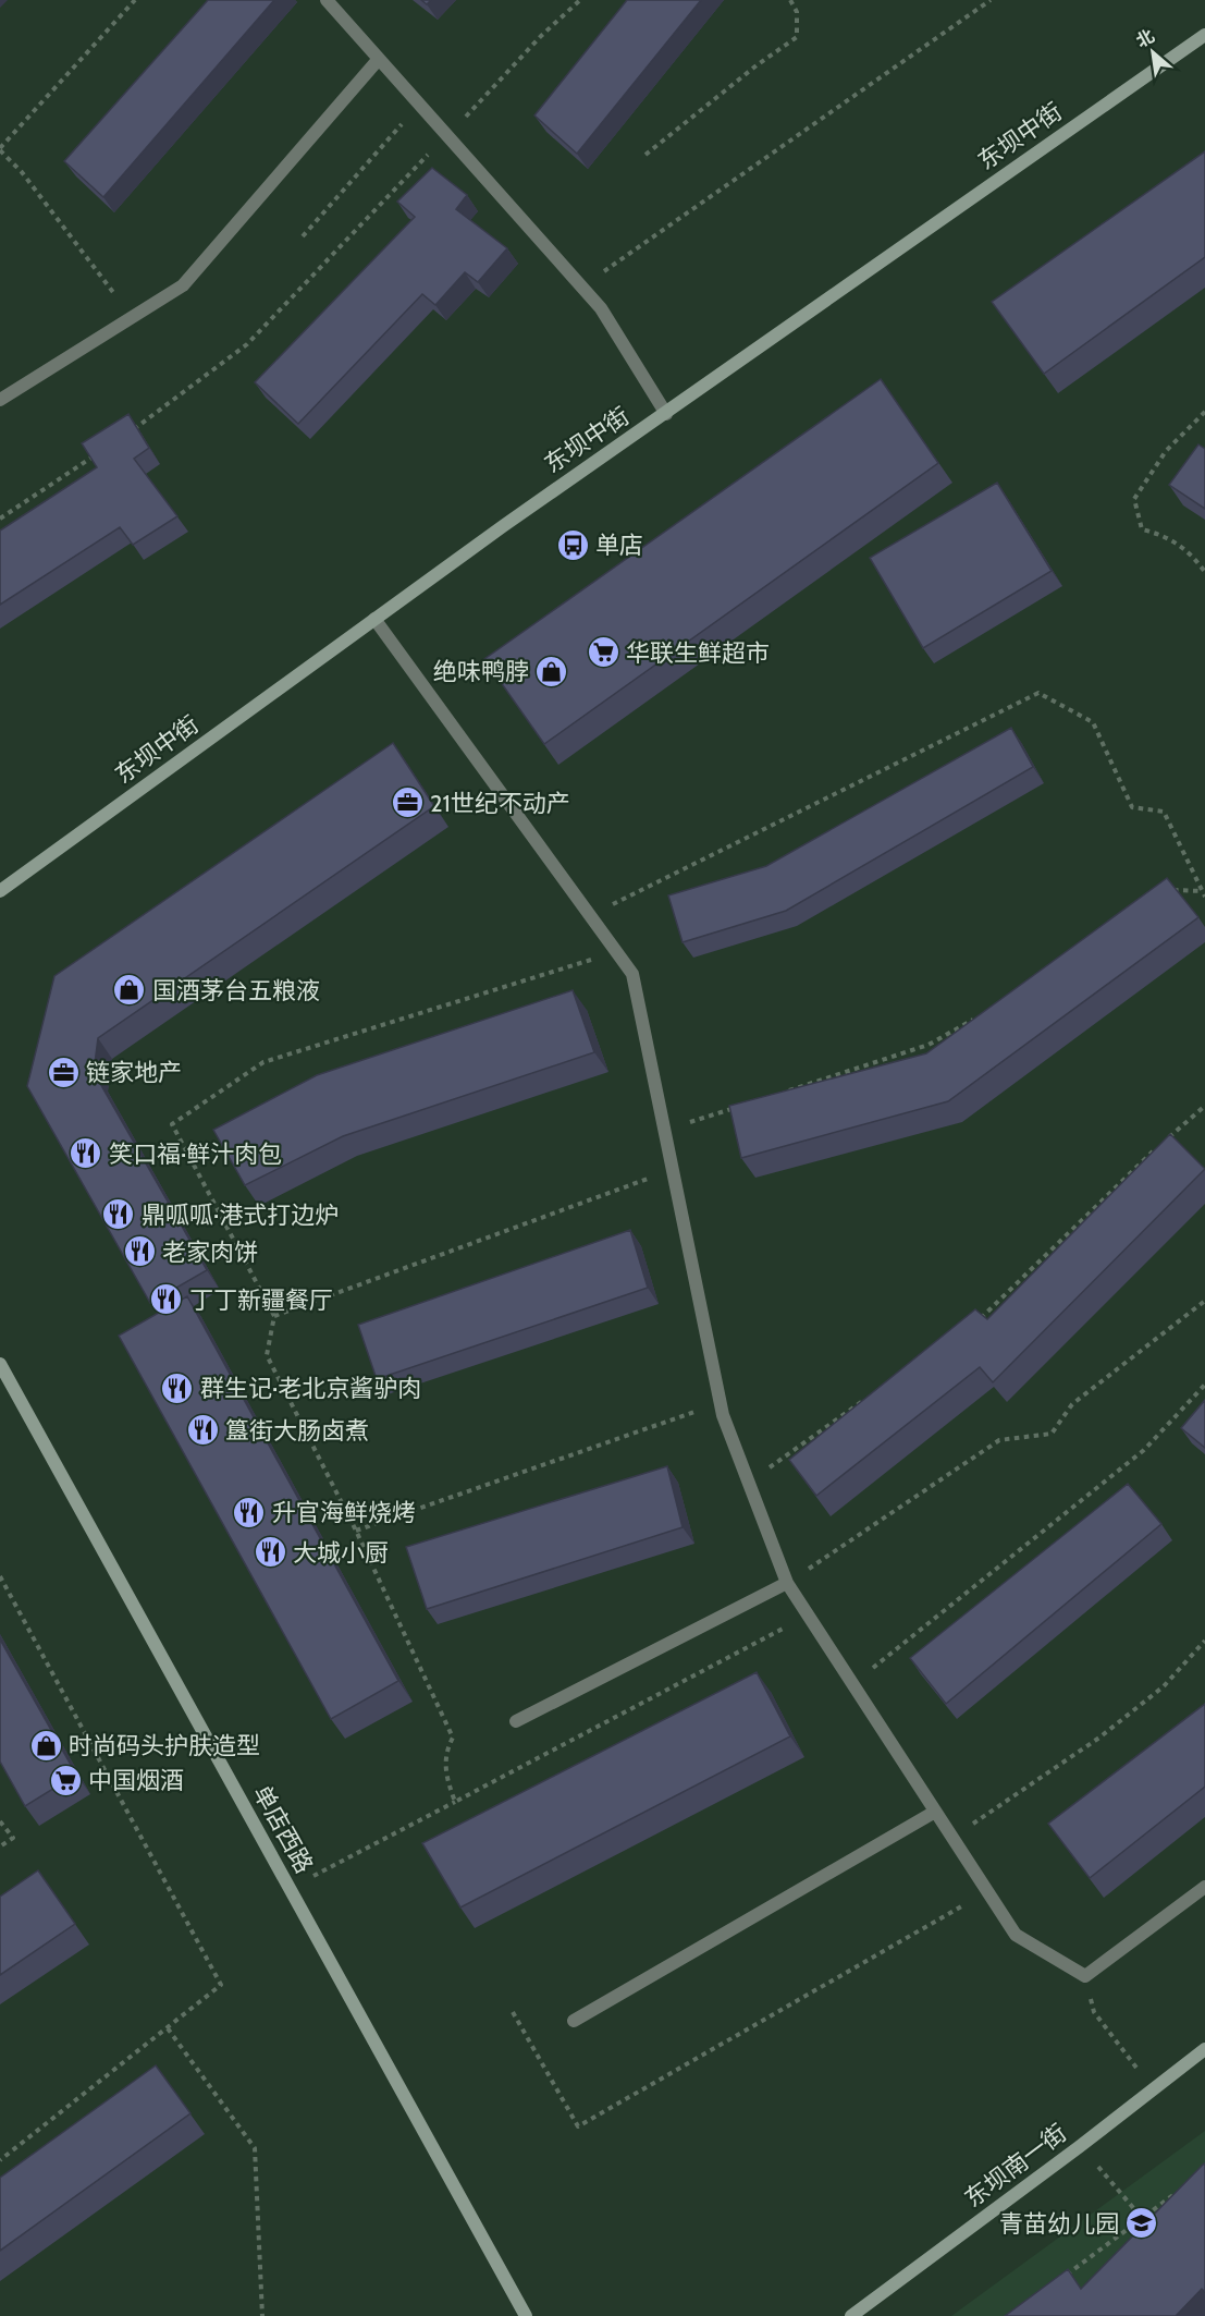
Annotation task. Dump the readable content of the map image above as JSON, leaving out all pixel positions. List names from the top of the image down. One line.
{"streets":{"street":["东坝中街","单店西路","东坝南一街"]},"places":{"bus stop":["单店"],"supermarket":["华联生鲜超市","中国烟酒"],"shop":["绝味鸭脖","国酒茅台五粮液","时尚码头护肤造型"],"office":["21世纪不动产","链家地产"],"restaurant":["笑口福·鲜汁肉包","鼎呱呱·港式打边炉","老家肉饼","丁丁新疆餐厅","群生记·老北京酱驴肉","簋街大肠卤煮","升官海鲜烧烤","大城小厨"],"school or university":["青苗幼儿园"]},"north":"top left"}
